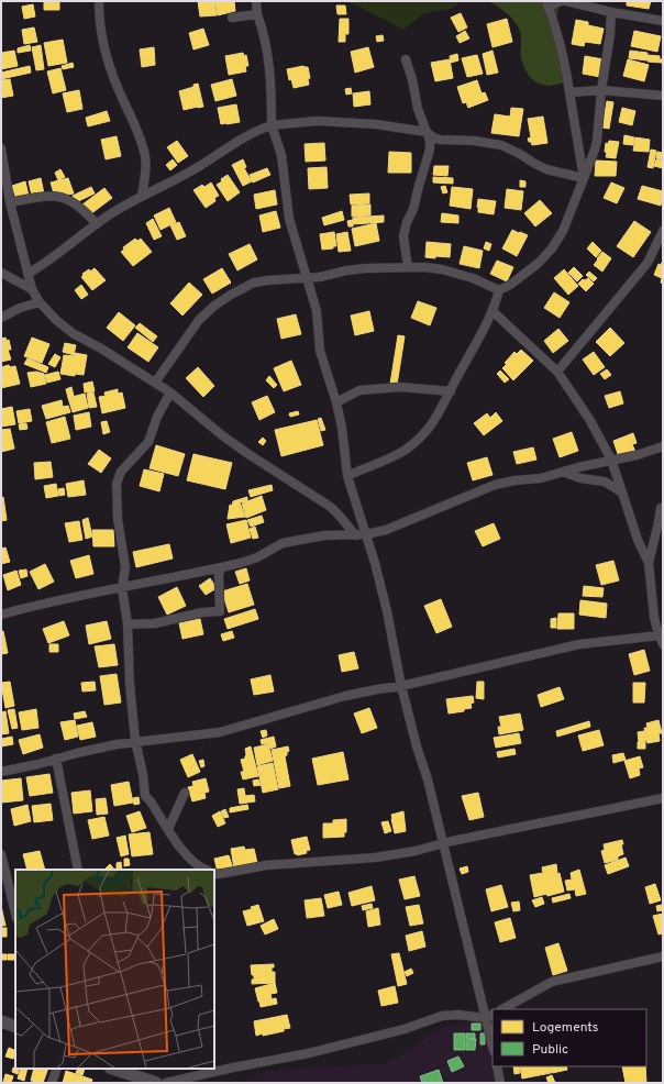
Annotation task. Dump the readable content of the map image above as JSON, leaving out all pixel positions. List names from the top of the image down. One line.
{"legend":["Logements","Public"]}
